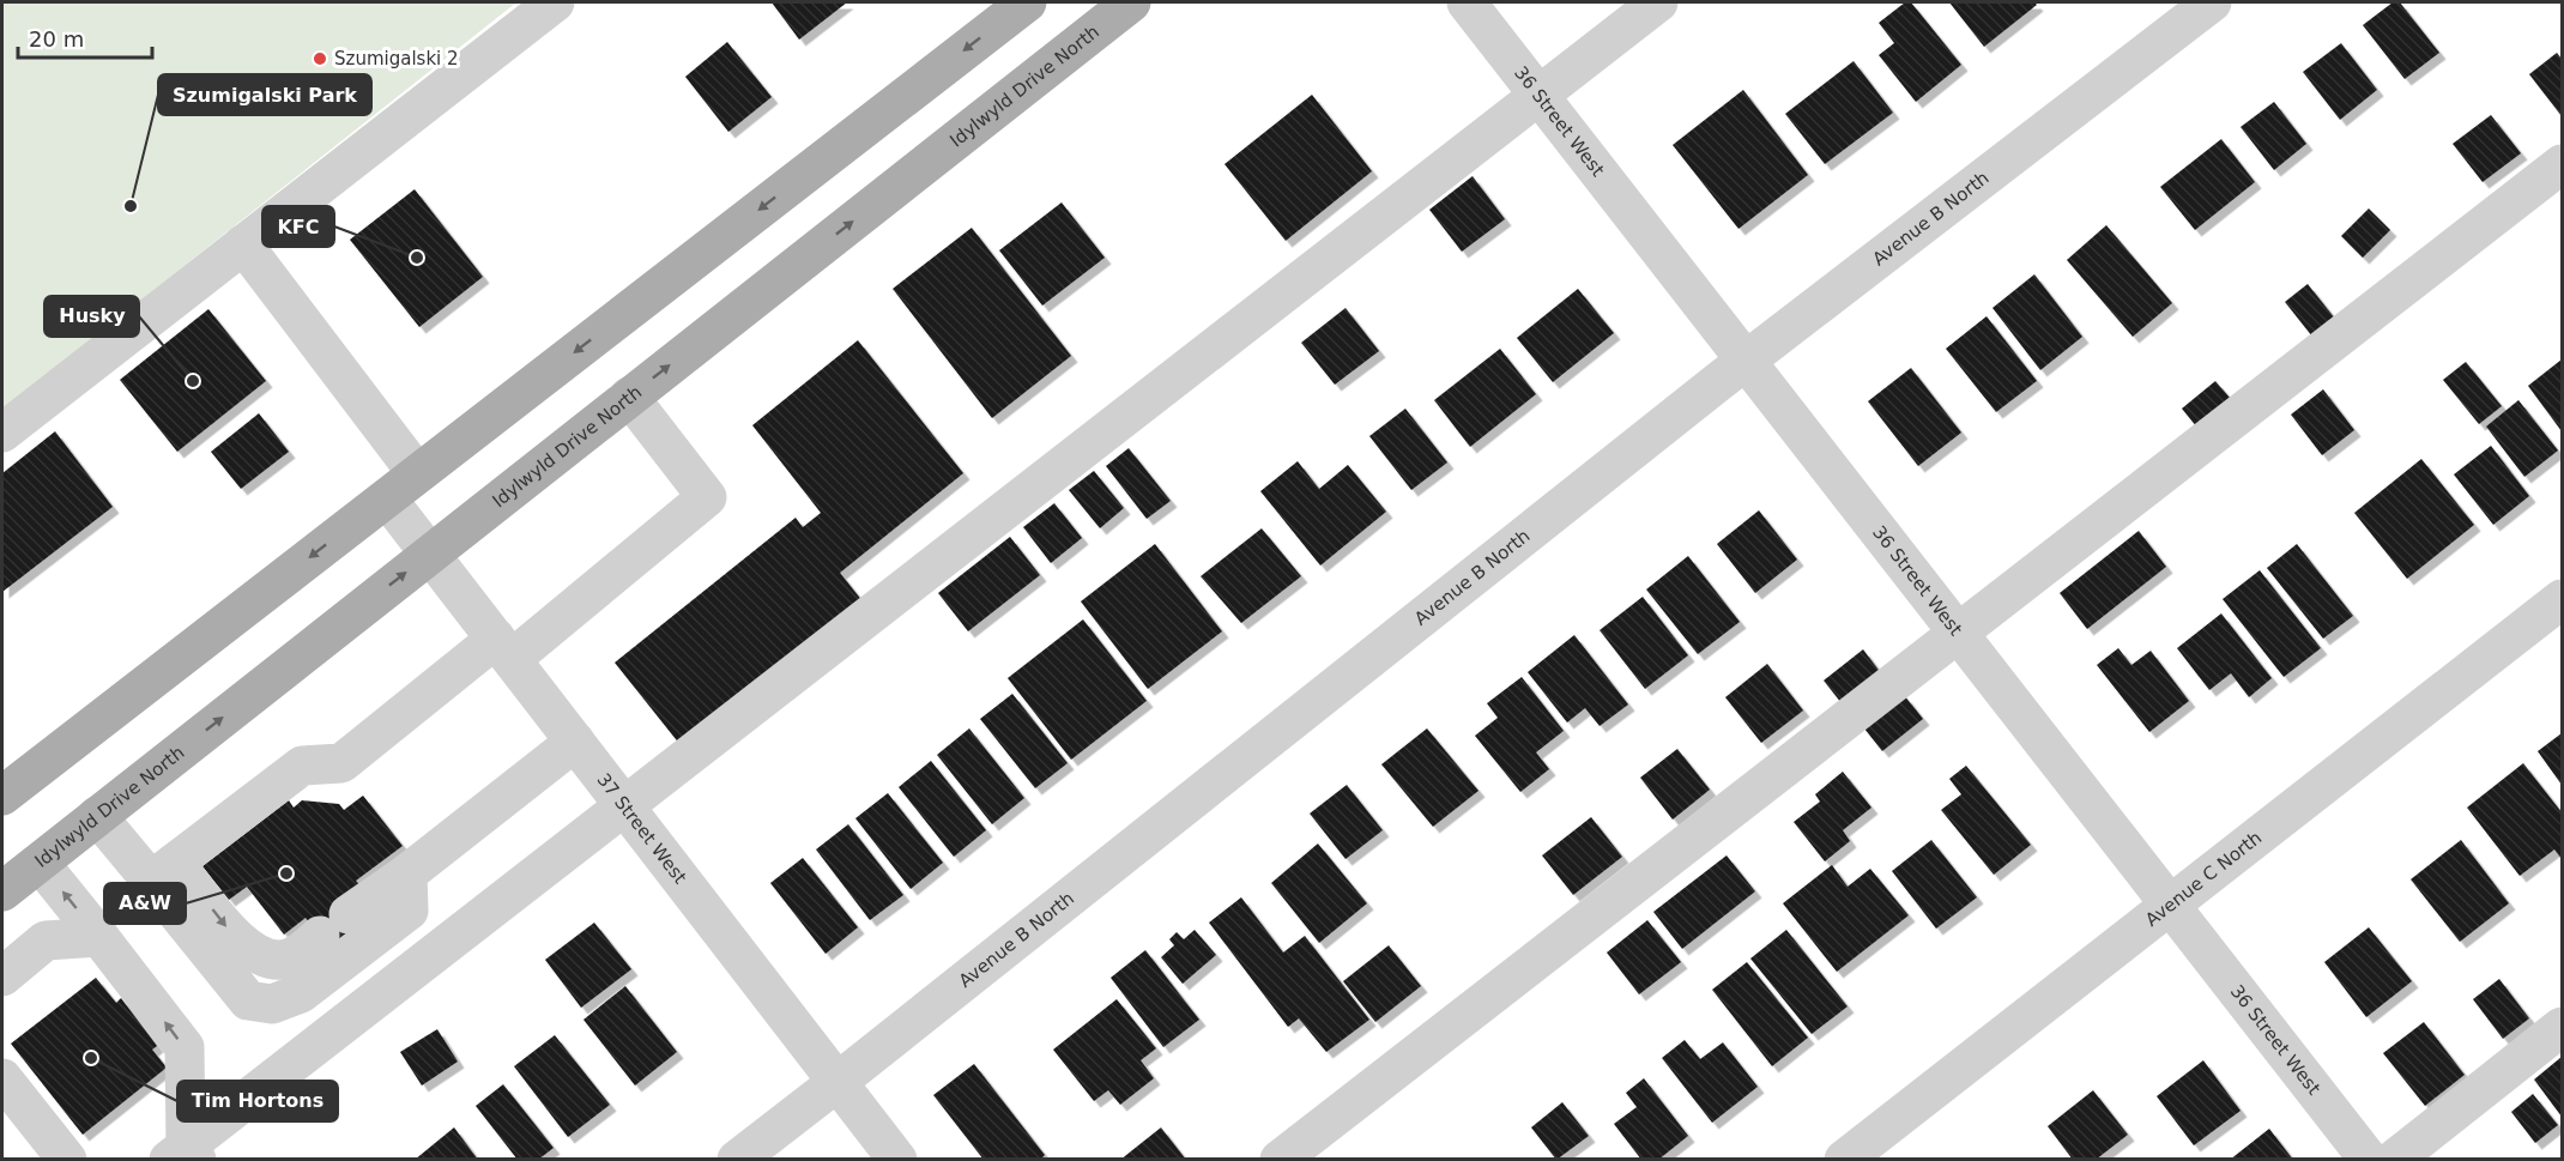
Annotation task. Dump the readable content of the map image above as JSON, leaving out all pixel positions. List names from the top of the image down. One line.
{"streets":{"main road":["Idylwyld Drive North"],"street":["36 Street West","Avenue B North","37 Street West","Avenue C North"]},"crossings":[["Idylwyld Drive North","37 Street West"],["36 Street West","Avenue B North"],["36 Street West","Avenue C North"],["Avenue B North","37 Street West"]],"places":["Szumigalski 2","Szumigalski Park","KFC","Husky","A&W","Tim Hortons"],"scale_bar":"20 m"}
